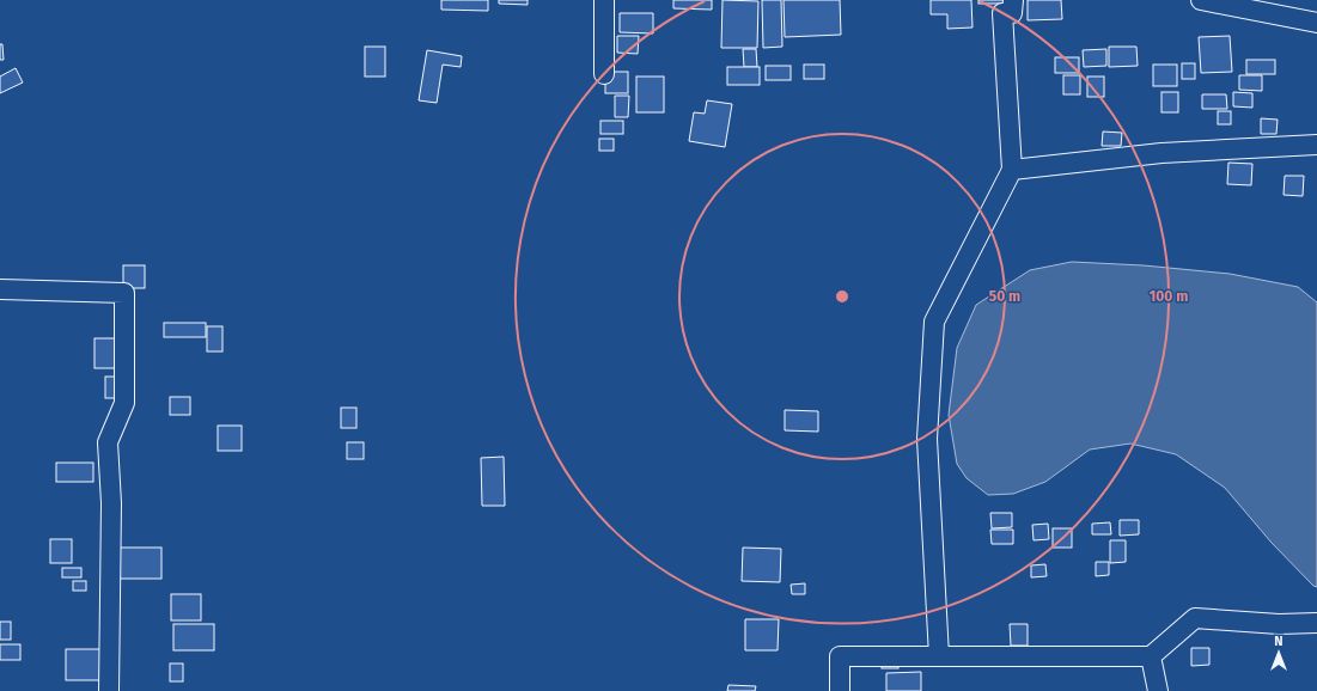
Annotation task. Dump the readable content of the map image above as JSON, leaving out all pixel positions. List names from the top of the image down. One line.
{"north":"top","rings":["50 m","100 m"]}
